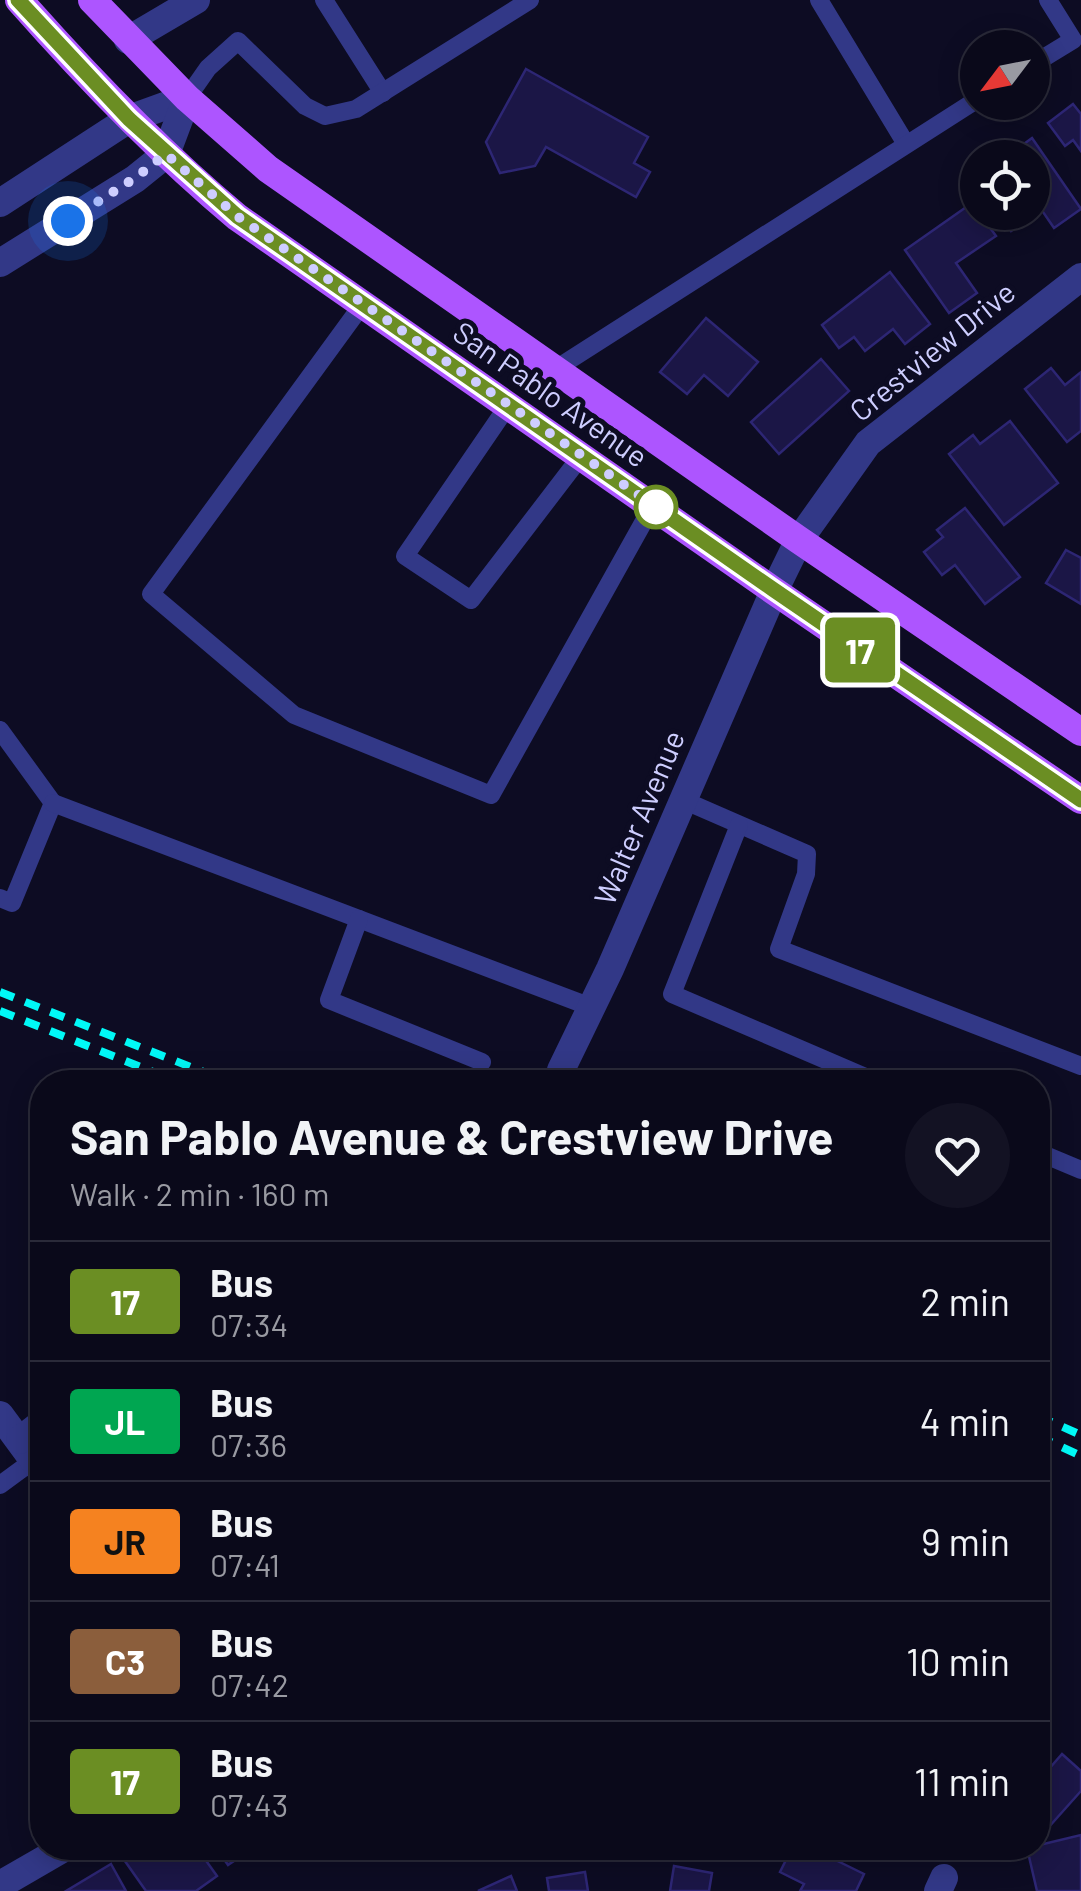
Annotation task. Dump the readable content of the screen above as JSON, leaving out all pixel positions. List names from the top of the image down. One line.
{"streets":{"main road":["San Pablo Avenue"],"street":["Crestview Drive","Walter Avenue"]},"crossings":[["Crestview Drive","San Pablo Avenue"],["Crestview Drive","Walter Avenue"],["San Pablo Avenue","Walter Avenue"]],"lines":["bus line 17"],"north":"bottom left","page":{"on_map":"17","heading":["San Pablo Avenue & Crestview Drive","Walk · 2 min · 160 m"],"list":[{"mark":"17","name":"Bus","note":"07:34","value":"2 min"},{"mark":"JL","name":"Bus","note":"07:36","value":"4 min"},{"mark":"JR","name":"Bus","note":"07:41","value":"9 min"},{"mark":"C3","name":"Bus","note":"07:42","value":"10 min"},{"mark":"17","name":"Bus","note":"07:43","value":"11 min"}]}}
